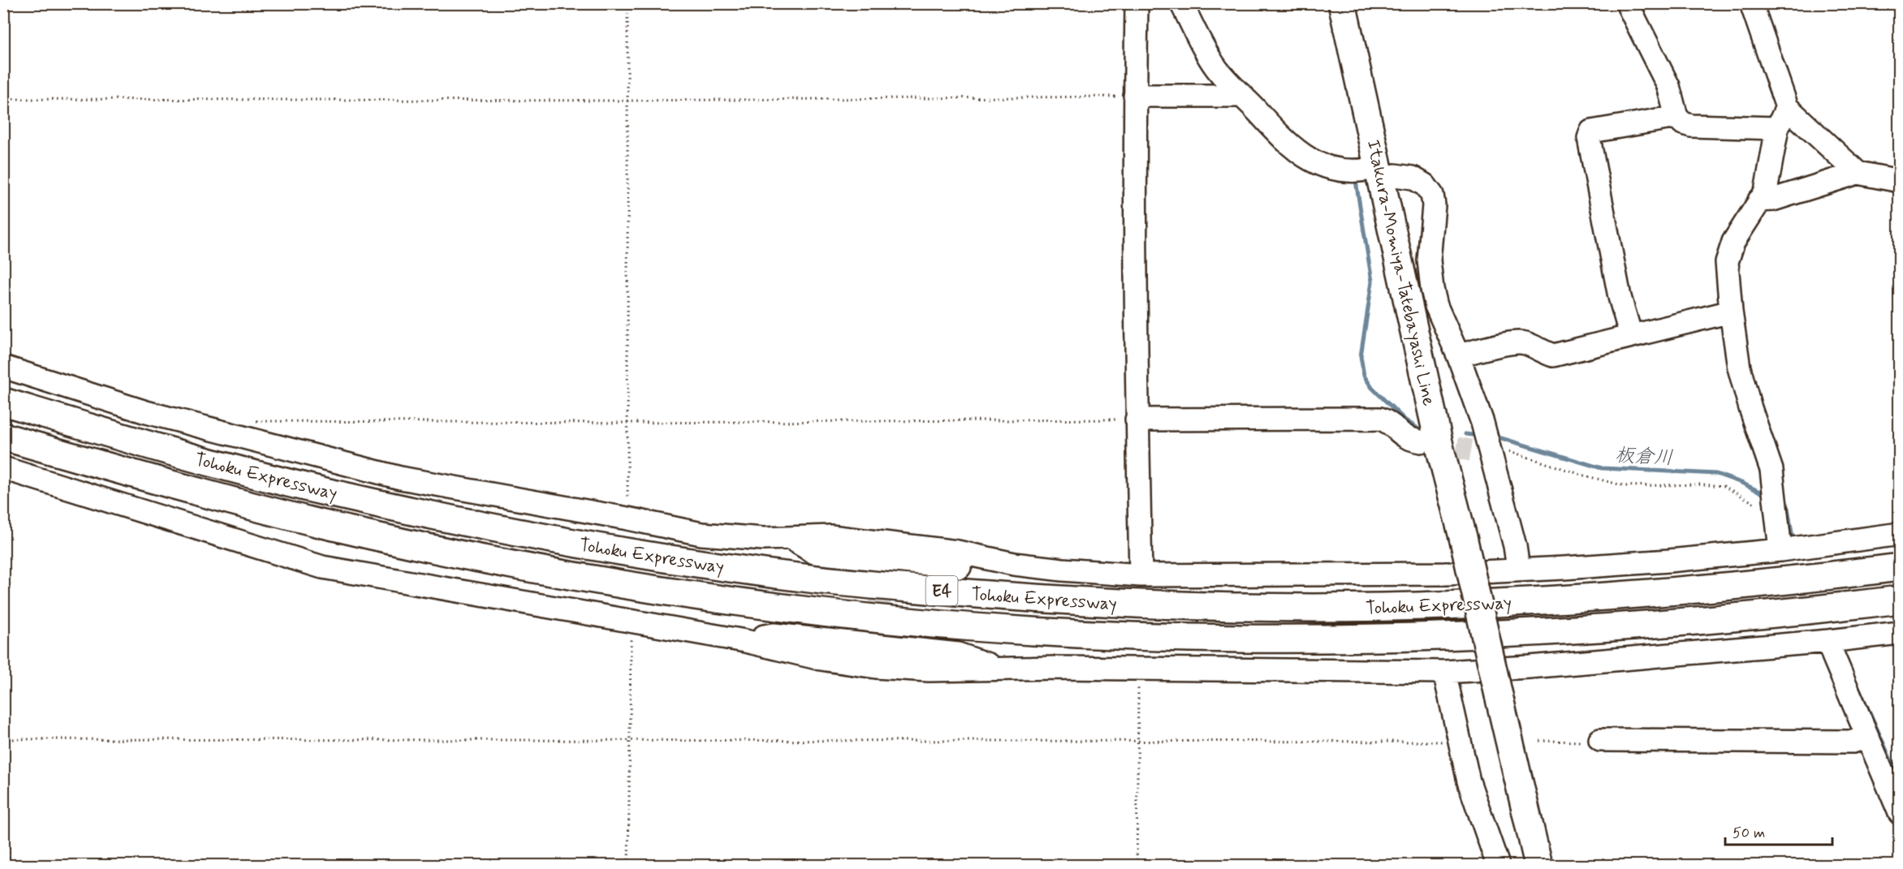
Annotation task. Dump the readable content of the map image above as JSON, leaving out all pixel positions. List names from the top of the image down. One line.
{"streets":{"main road":["Itakura-Momiya-Tatebayashi Line","Tohoku Expressway","E4"]},"water":["板倉川"],"scale_bar":"50 m"}
